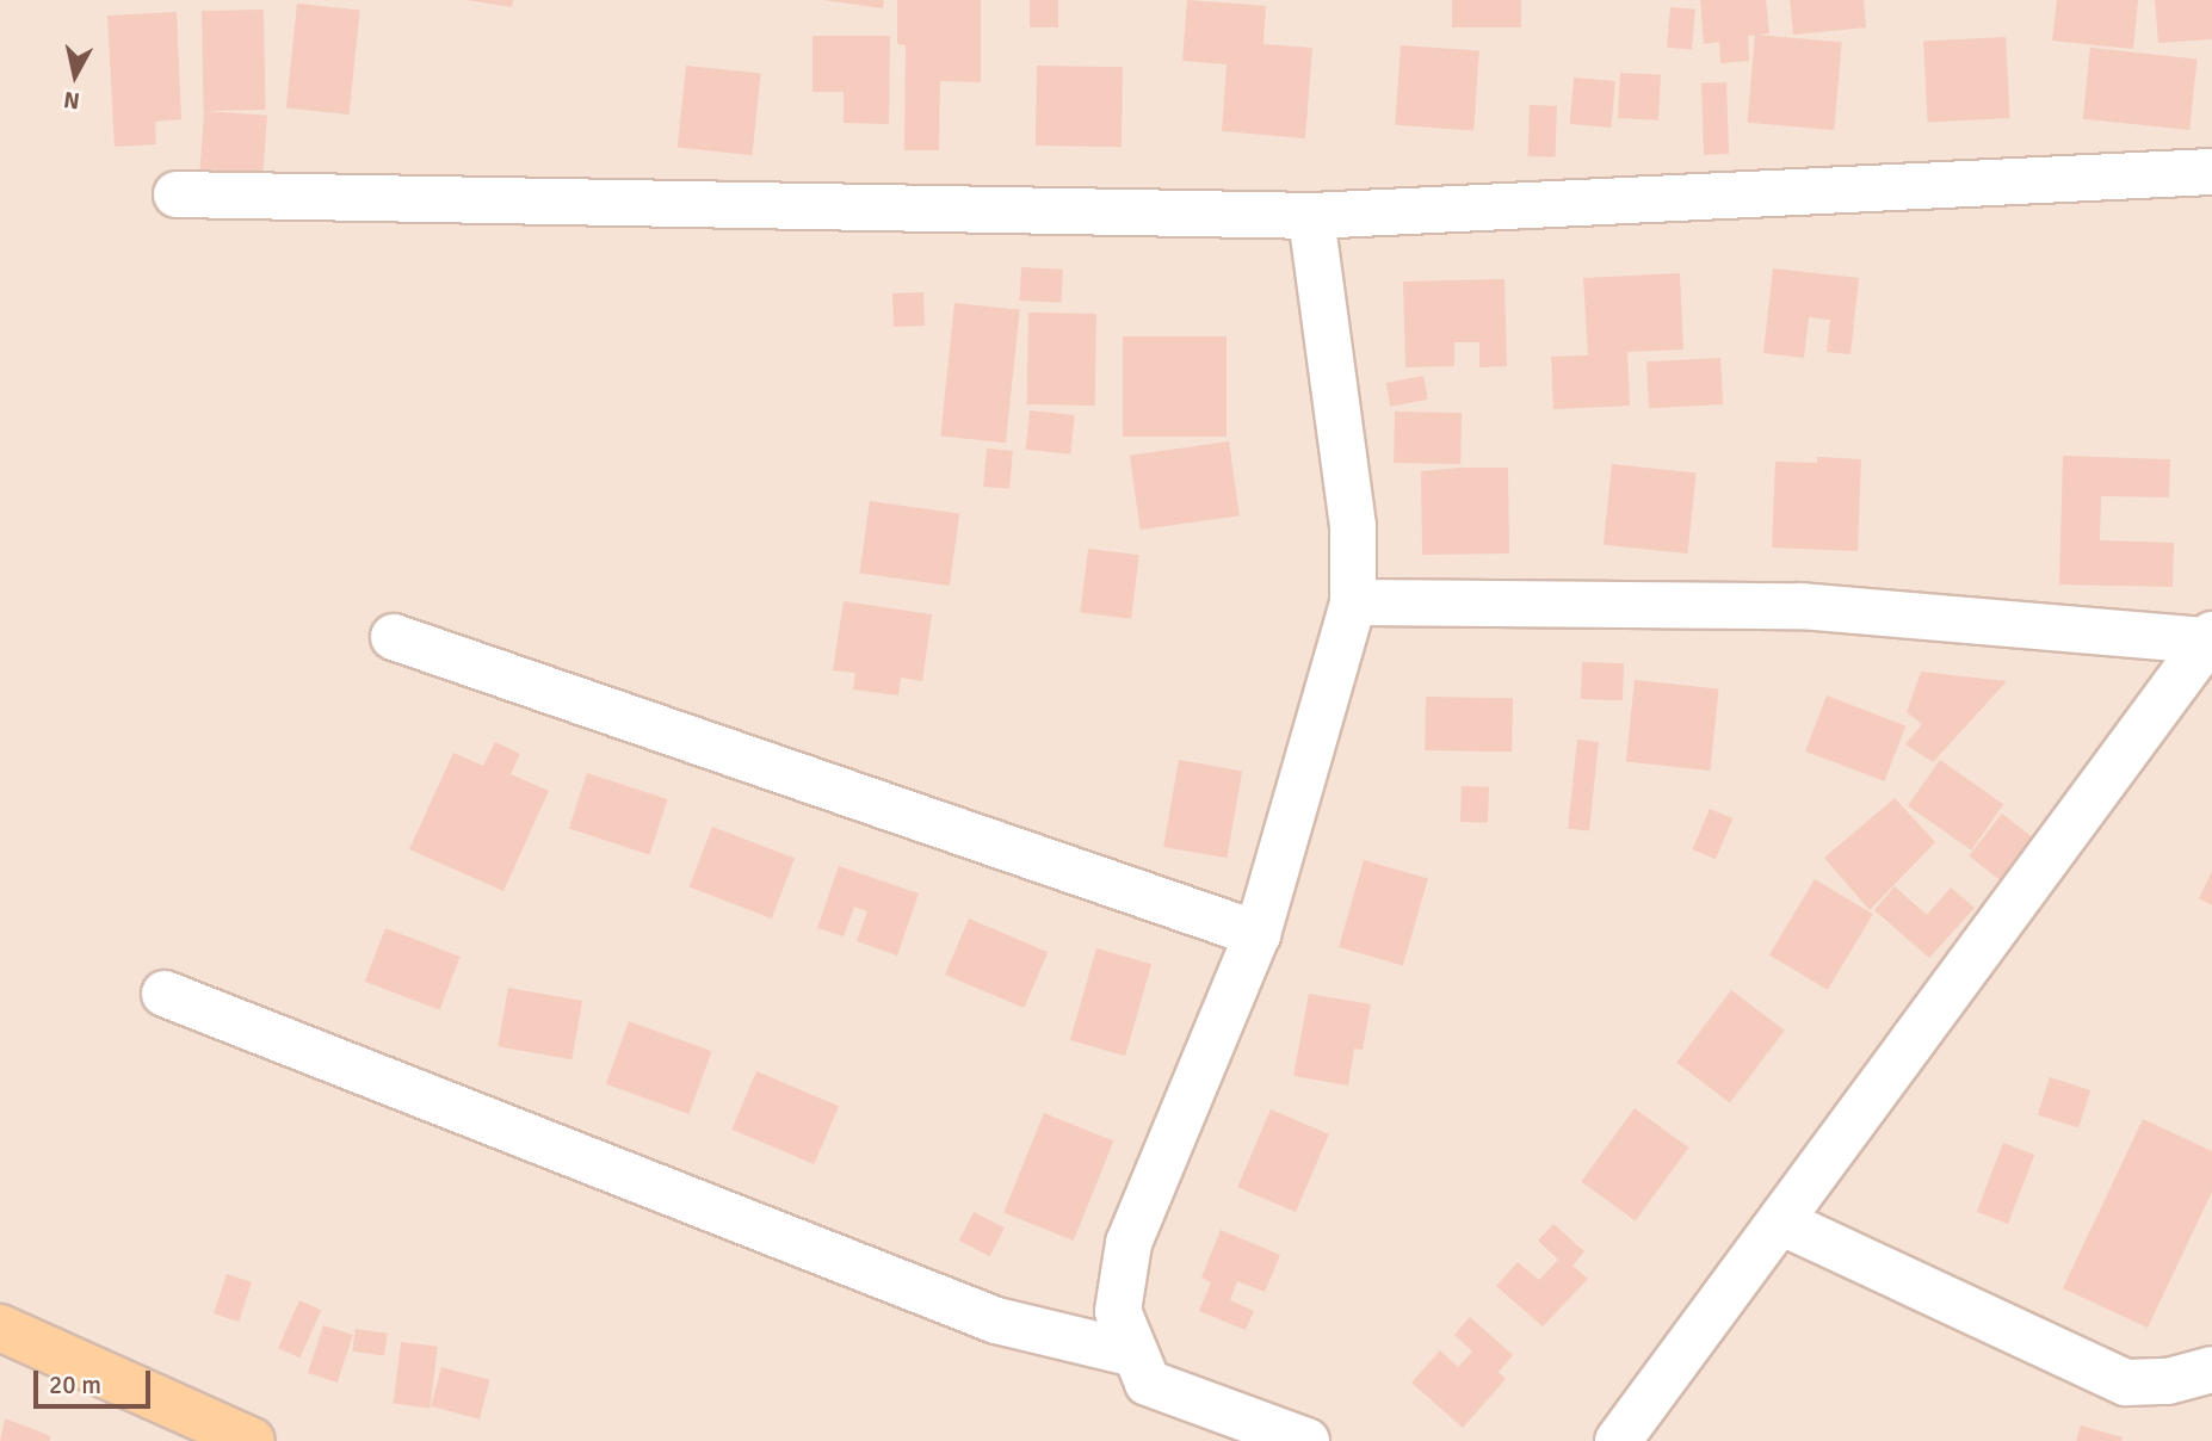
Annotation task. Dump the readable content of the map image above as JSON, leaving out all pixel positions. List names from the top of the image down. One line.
{"scale_bar":"20 m","north":"bottom"}
